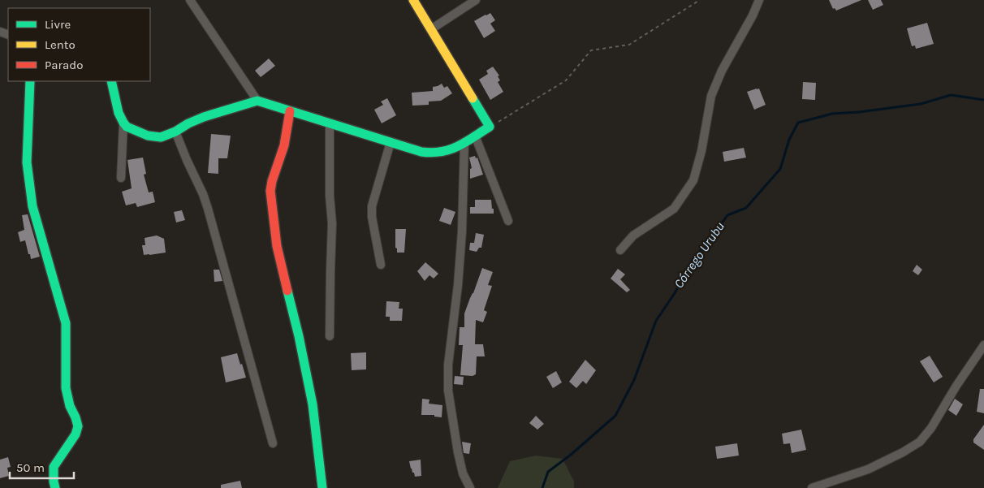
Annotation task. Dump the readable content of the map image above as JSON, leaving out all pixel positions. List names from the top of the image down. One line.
{"water":["Córrego Urubu"],"legend":["Livre","Lento","Parado"],"scale_bar":"50 m"}
